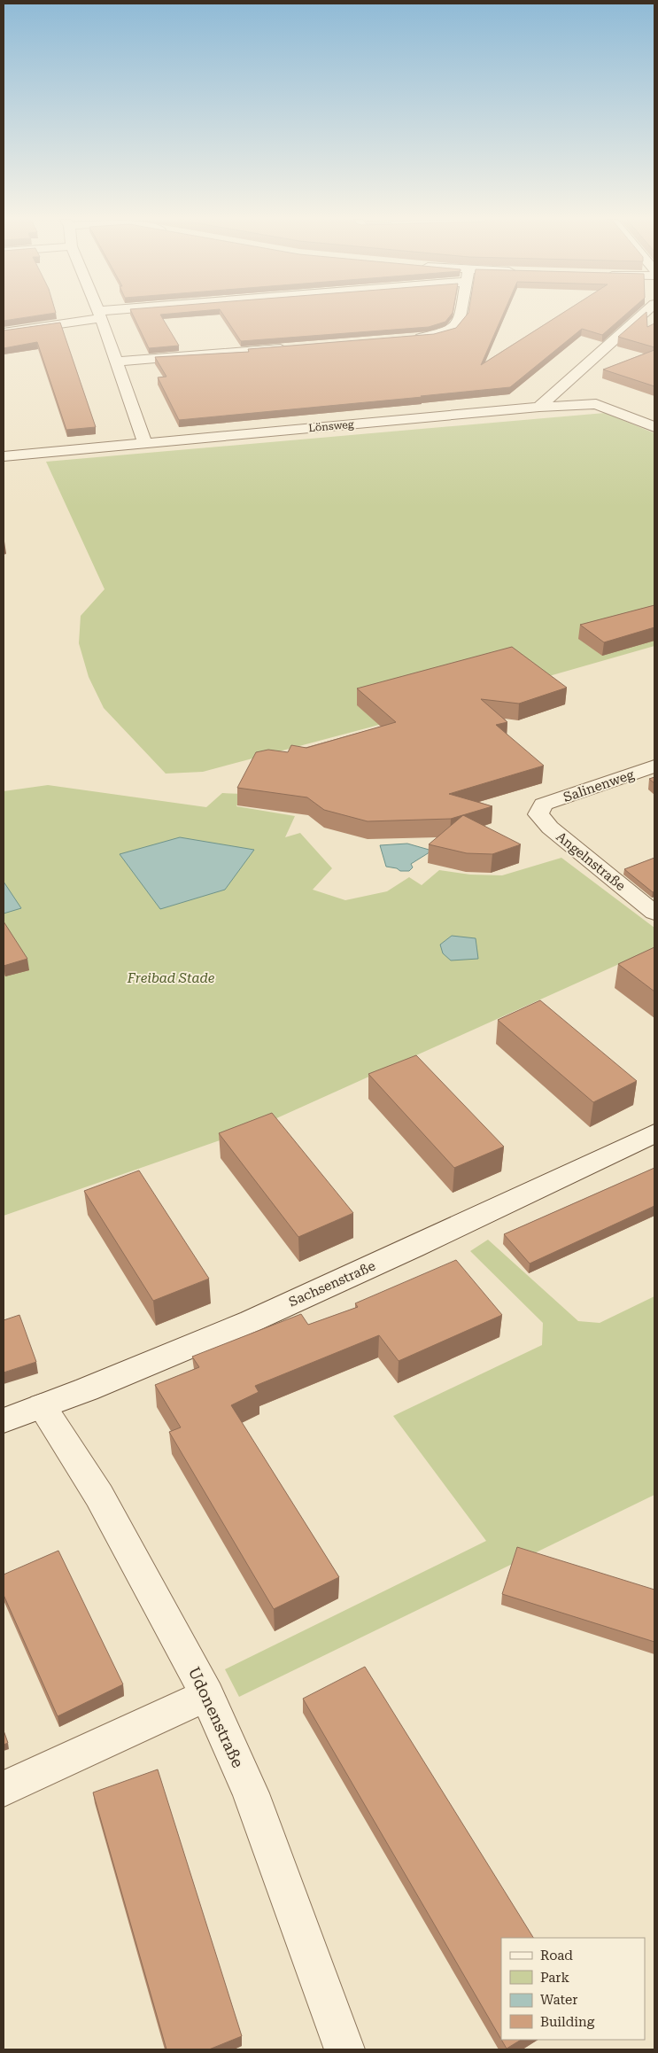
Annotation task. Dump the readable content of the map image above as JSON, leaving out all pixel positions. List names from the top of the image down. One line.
{"streets":{"street":["Lönsweg","Salinenweg","Angelnstraße","Sachsenstraße","Udonenstraße"]},"crossings":[["Salinenweg","Angelnstraße"],["Sachsenstraße","Udonenstraße"]],"parks":["Freibad Stade"],"legend":["Road","Park","Water","Building"]}
